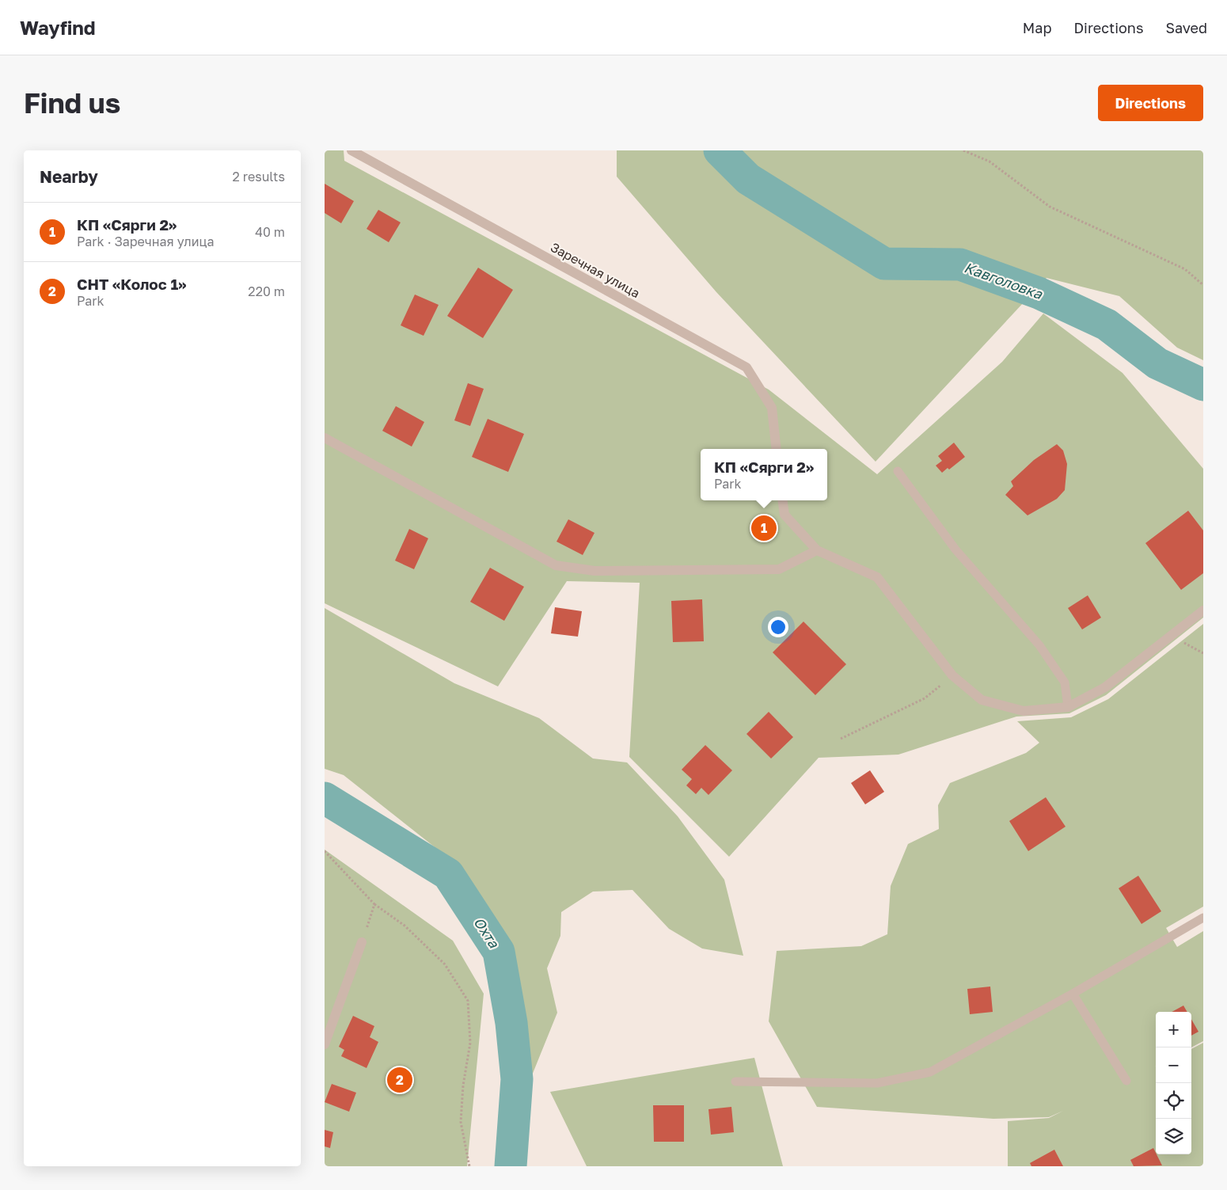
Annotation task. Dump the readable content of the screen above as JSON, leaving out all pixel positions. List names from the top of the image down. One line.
{"streets":{"street":["Заречная улица"]},"water":["Кавголовка","Охта"],"page":{"header":"Wayfind","nav":["Map","Directions","Saved"],"buttons":"Directions","title":"Find us","heading":["Nearby","2 results"],"list":[{"mark":"1","name":"КП «Сярги 2»","note":"Park · Заречная улица","value":"40 m"},{"mark":"2","name":"СНТ «Колос 1»","note":"Park","value":"220 m"}],"popup":["КП «Сярги 2»","Park"],"pins":["1","2"],"map_buttons":["+","−"]}}
